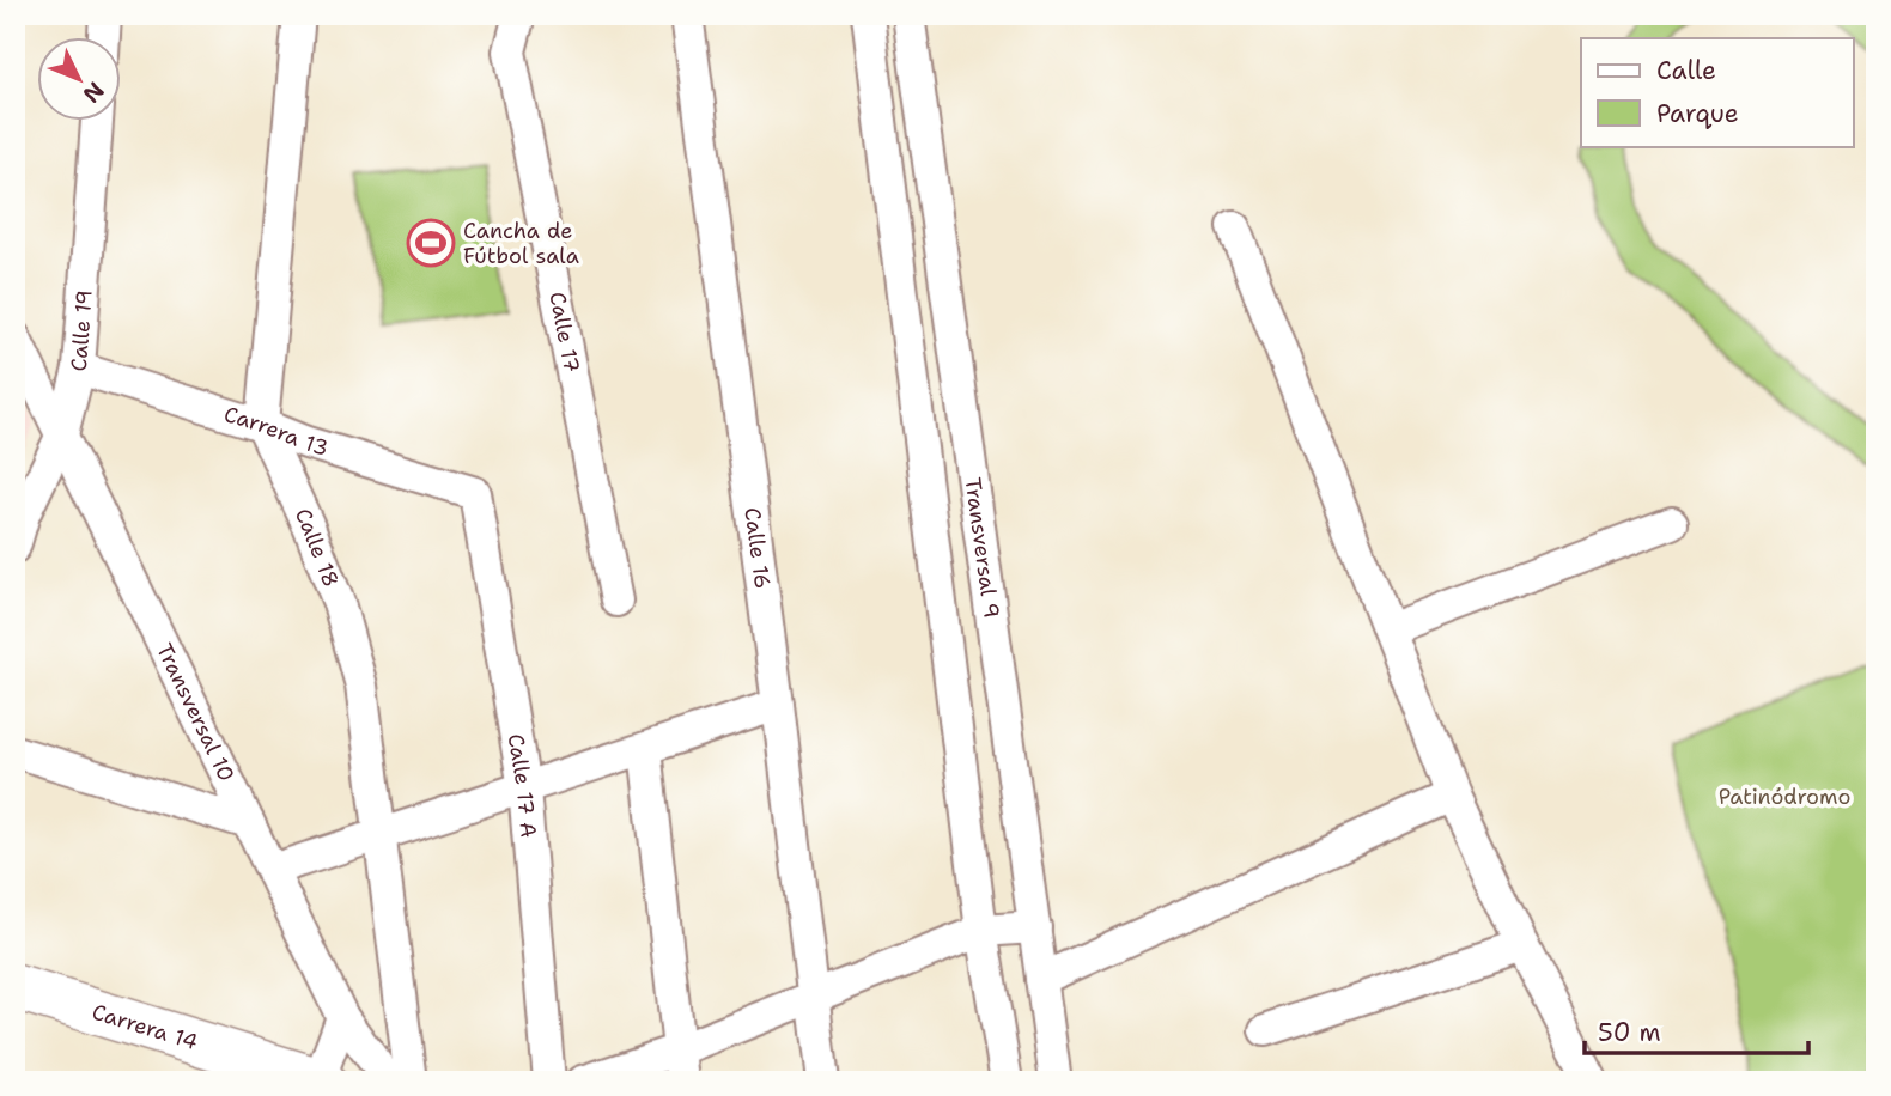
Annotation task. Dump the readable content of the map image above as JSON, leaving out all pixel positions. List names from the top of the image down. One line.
{"streets":{"street":["Calle 19","Calle 17","Carrera 13","Calle 18","Calle 16","Transversal 9","Transversal 10","Calle 17 A","Carrera 14"]},"crossings":[["Calle 19","Carrera 13"],["Calle 19","Transversal 10"],["Carrera 13","Calle 18"],["Carrera 13","Calle 17 A"]],"parks":["Patinódromo"],"places":{"sports":["Cancha de Fútbol sala"]},"legend":["Calle","Parque"],"scale_bar":"50 m","north":"bottom right"}
